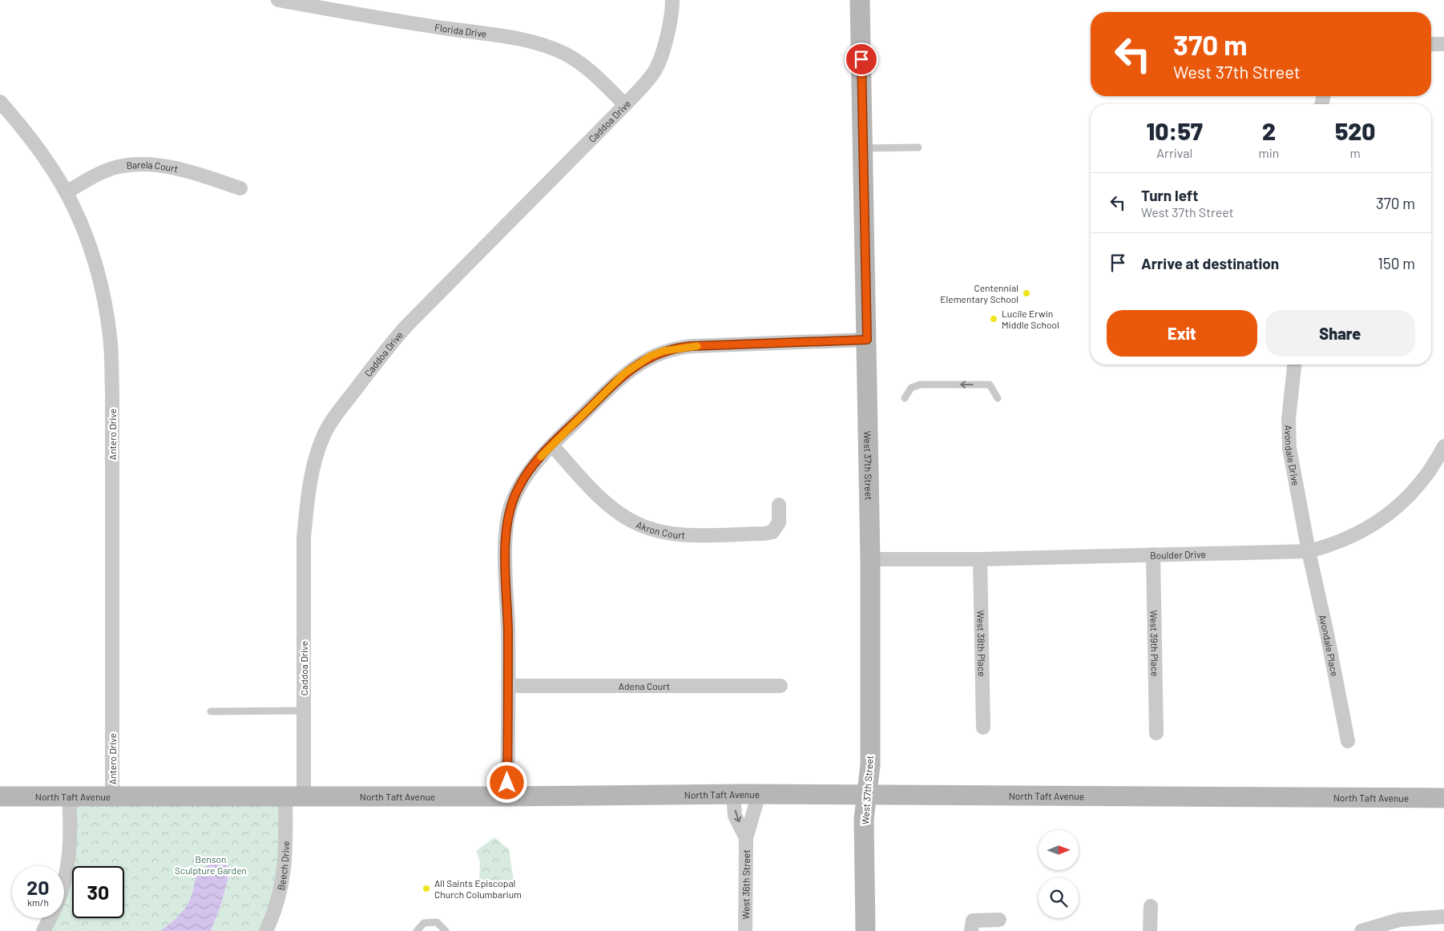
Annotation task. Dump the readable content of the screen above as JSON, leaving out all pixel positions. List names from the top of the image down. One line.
{"streets":{"main road":["West 37th Street","North Taft Avenue"],"street":["Florida Drive","Caddoa Drive","Barela Court","Antero Drive","Avondale Drive","Akron Court","Boulder Drive","West 38th Place","West 39th Place","Avondale Place","Adena Court","Beech Drive","West 36th Street"]},"crossings":[["Florida Drive","Caddoa Drive"],["Caddoa Drive","North Taft Avenue"],["Caddoa Drive","Beech Drive"],["Barela Court","Antero Drive"],["Antero Drive","North Taft Avenue"],["Avondale Drive","Boulder Drive"],["Avondale Drive","Avondale Place"],["West 37th Street","Boulder Drive"],["West 37th Street","North Taft Avenue"],["Boulder Drive","West 38th Place"],["Boulder Drive","West 39th Place"],["Boulder Drive","Avondale Place"],["North Taft Avenue","Beech Drive"],["North Taft Avenue","West 36th Street"]],"parks":["Benson Sculpture Garden"],"places":["Centennial Elementary School","Lucile Erwin Middle School","All Saints Episcopal Church Columbarium"],"north":"right","page":{"turn":["370 m","West 37th Street"],"eta":["10:57","Arrival","2","min","520","m"],"list":[{"name":"Turn left","note":"West 37th Street","value":"370 m"},{"name":"Arrive at destination","value":"150 m"}],"buttons":["Exit","Share"],"speed":"20 km/h","limit":"30"}}
